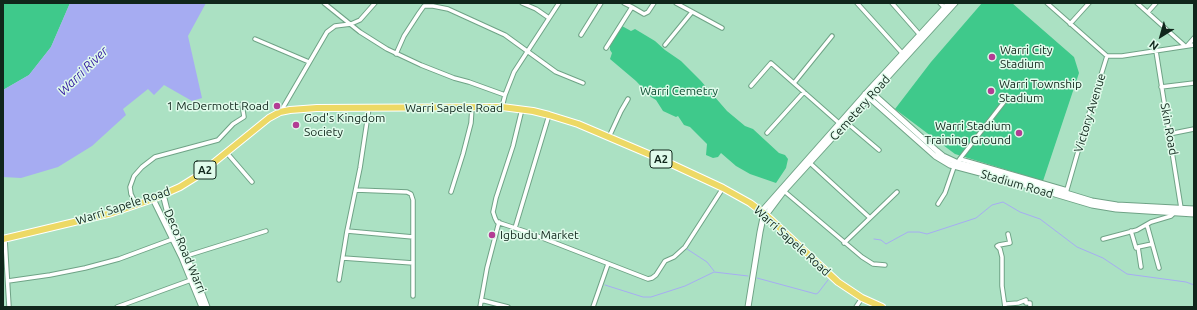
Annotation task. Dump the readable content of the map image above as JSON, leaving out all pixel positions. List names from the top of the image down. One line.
{"streets":{"highway":["Warri Sapele Road","A2"],"main road":["Cemetery Road","Stadium Road","Deco Road Warri"],"street":["Victory Avenue","Skin Road"]},"crossings":[["Warri Sapele Road","Cemetery Road"],["Warri Sapele Road","Deco Road Warri"],["Cemetery Road","Stadium Road"],["Victory Avenue","Stadium Road"],["Skin Road","Stadium Road"]],"water":["Warri River"],"parks":["Warri Cemetry"],"places":["Warri City Stadium","Warri Township Stadium","1 McDermott Road","God's Kingdom Society","Warri Stadium Training Ground","Igbudu Market"],"north":"bottom left"}
